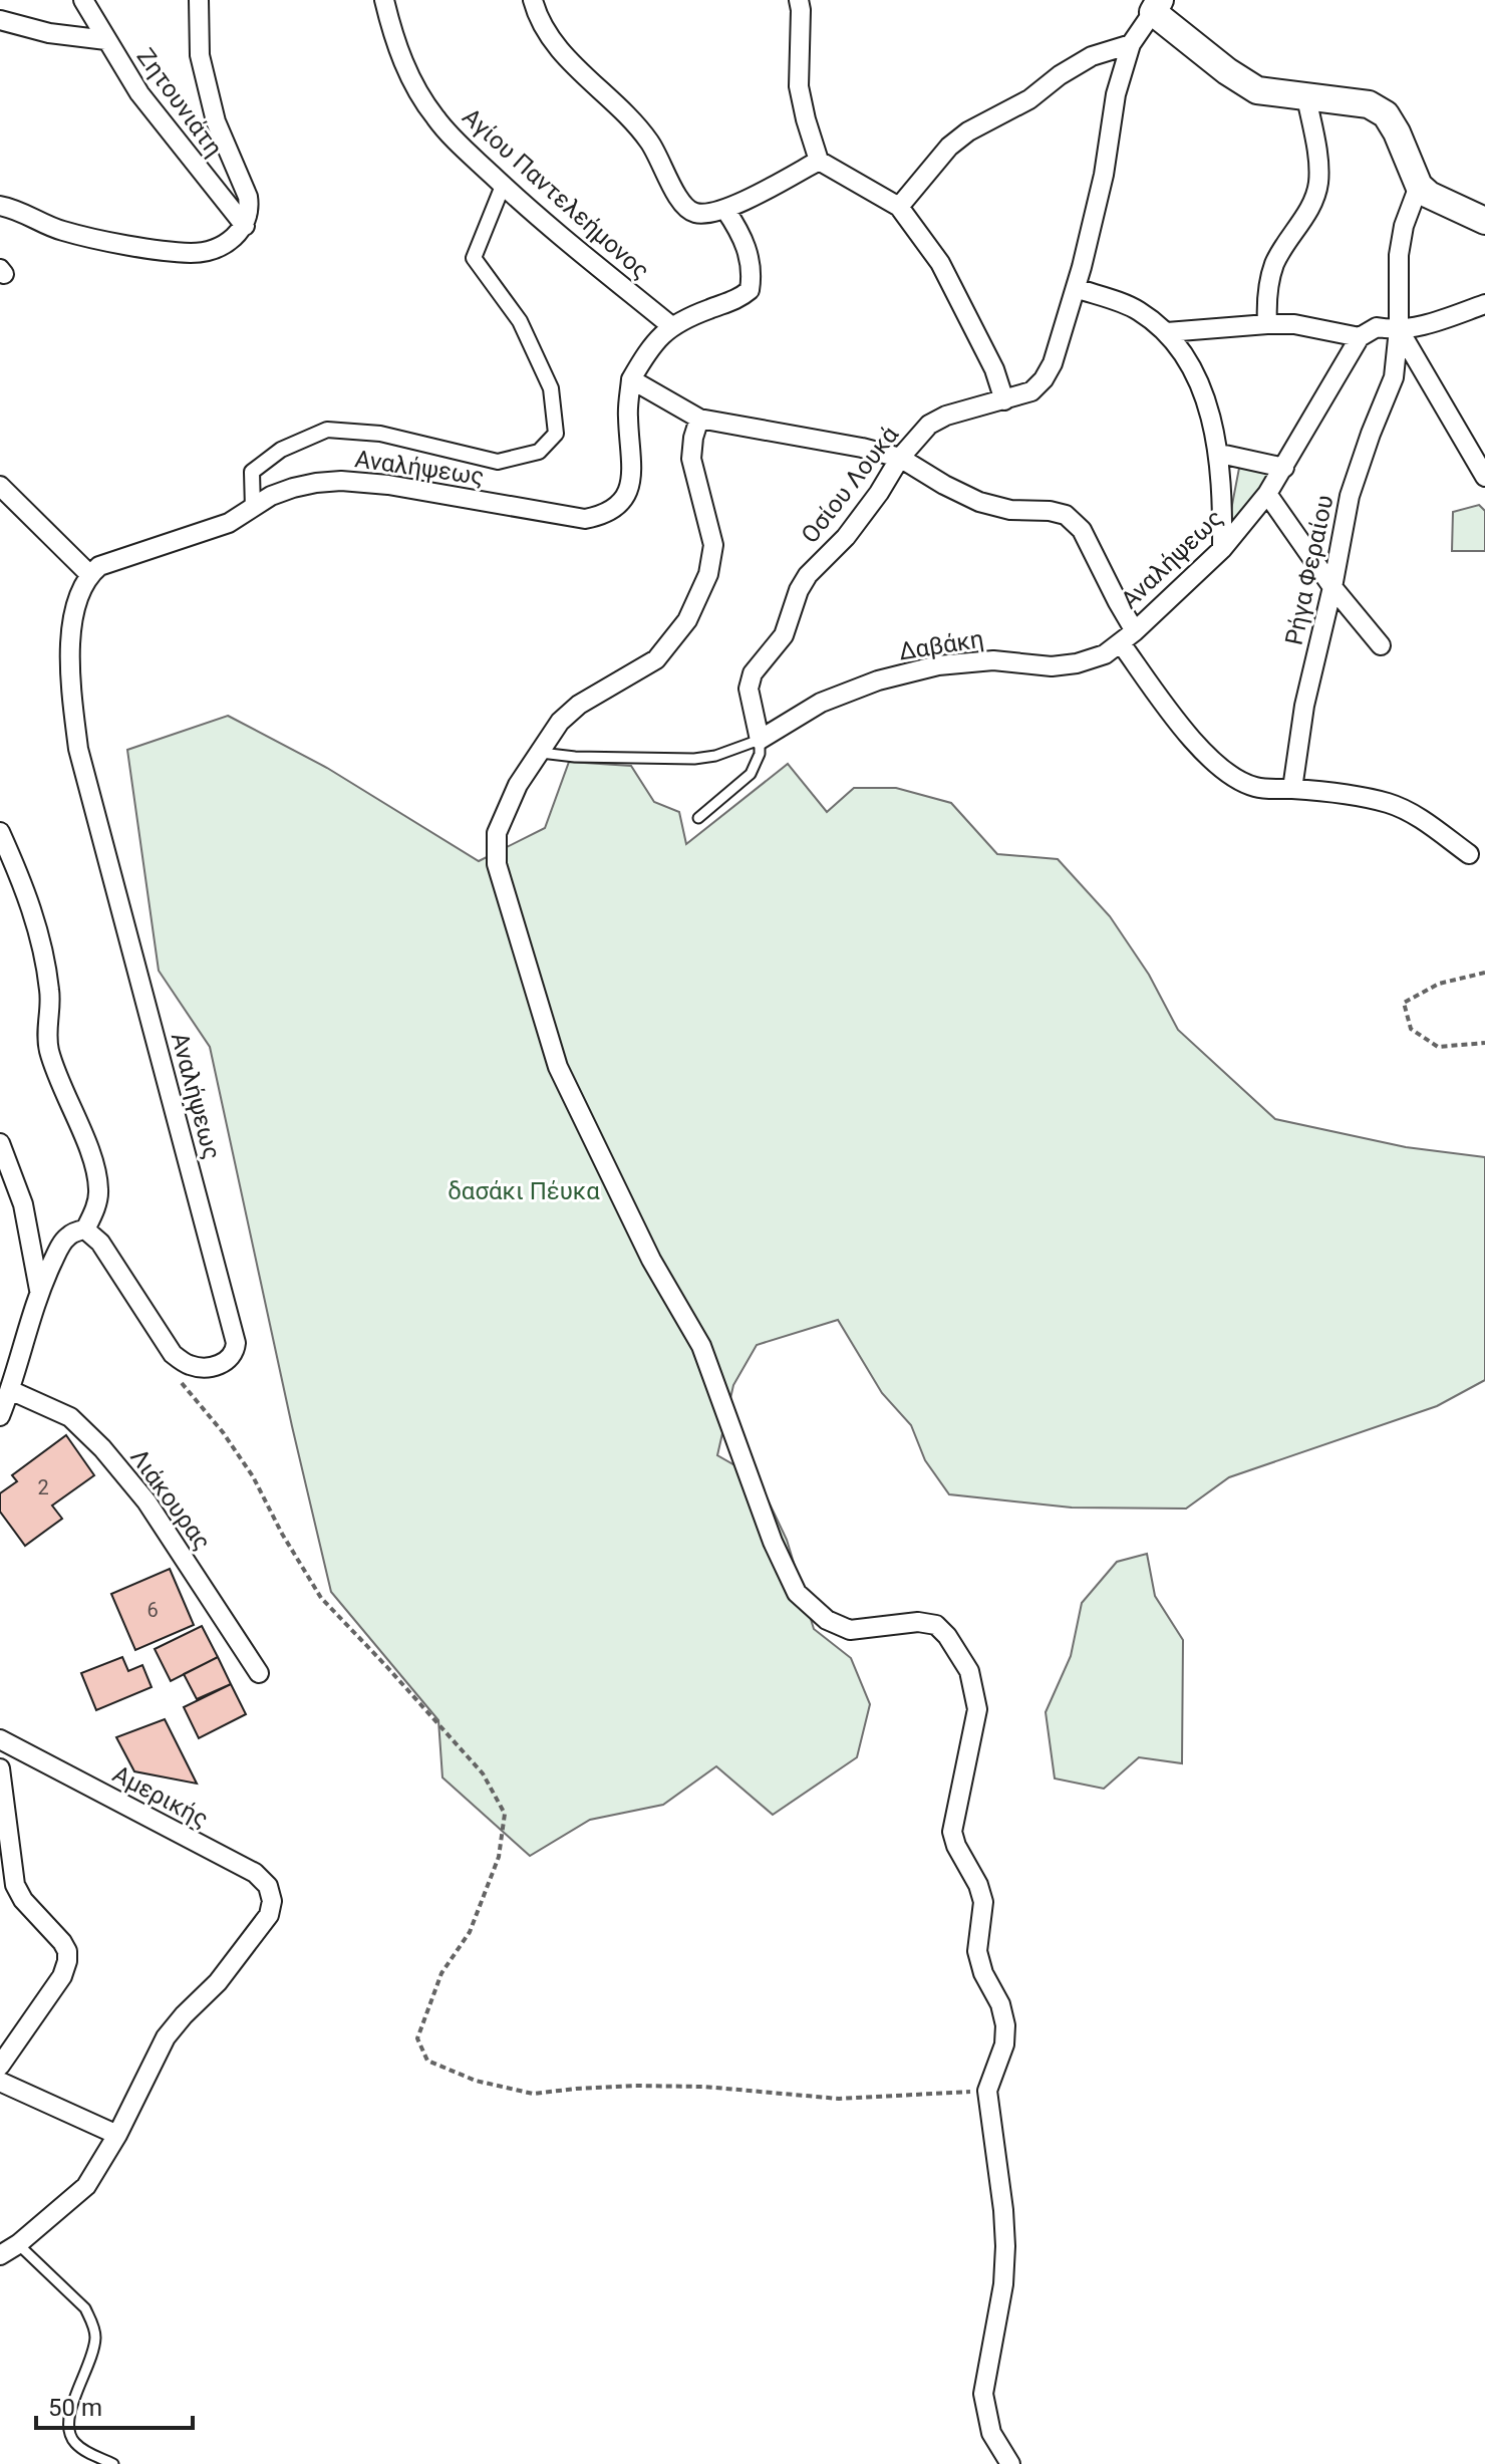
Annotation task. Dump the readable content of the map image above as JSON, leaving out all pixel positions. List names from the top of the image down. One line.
{"streets":{"street":["Ζητουνιάτη","Αγίου Παντελεήμονος","Αναλήψεως","Οσίου Λουκά","Ρήγα Φεραίου","Δαβάκη","Λιάκουρας","Αμερικής"]},"crossings":[["Αναλήψεως","Οσίου Λουκά"],["Αναλήψεως","Δαβάκη"],["Οσίου Λουκά","Δαβάκη"]],"parks":["δασάκι Πέυκα"],"house_numbers":["2","6"],"scale_bar":"50 m"}
